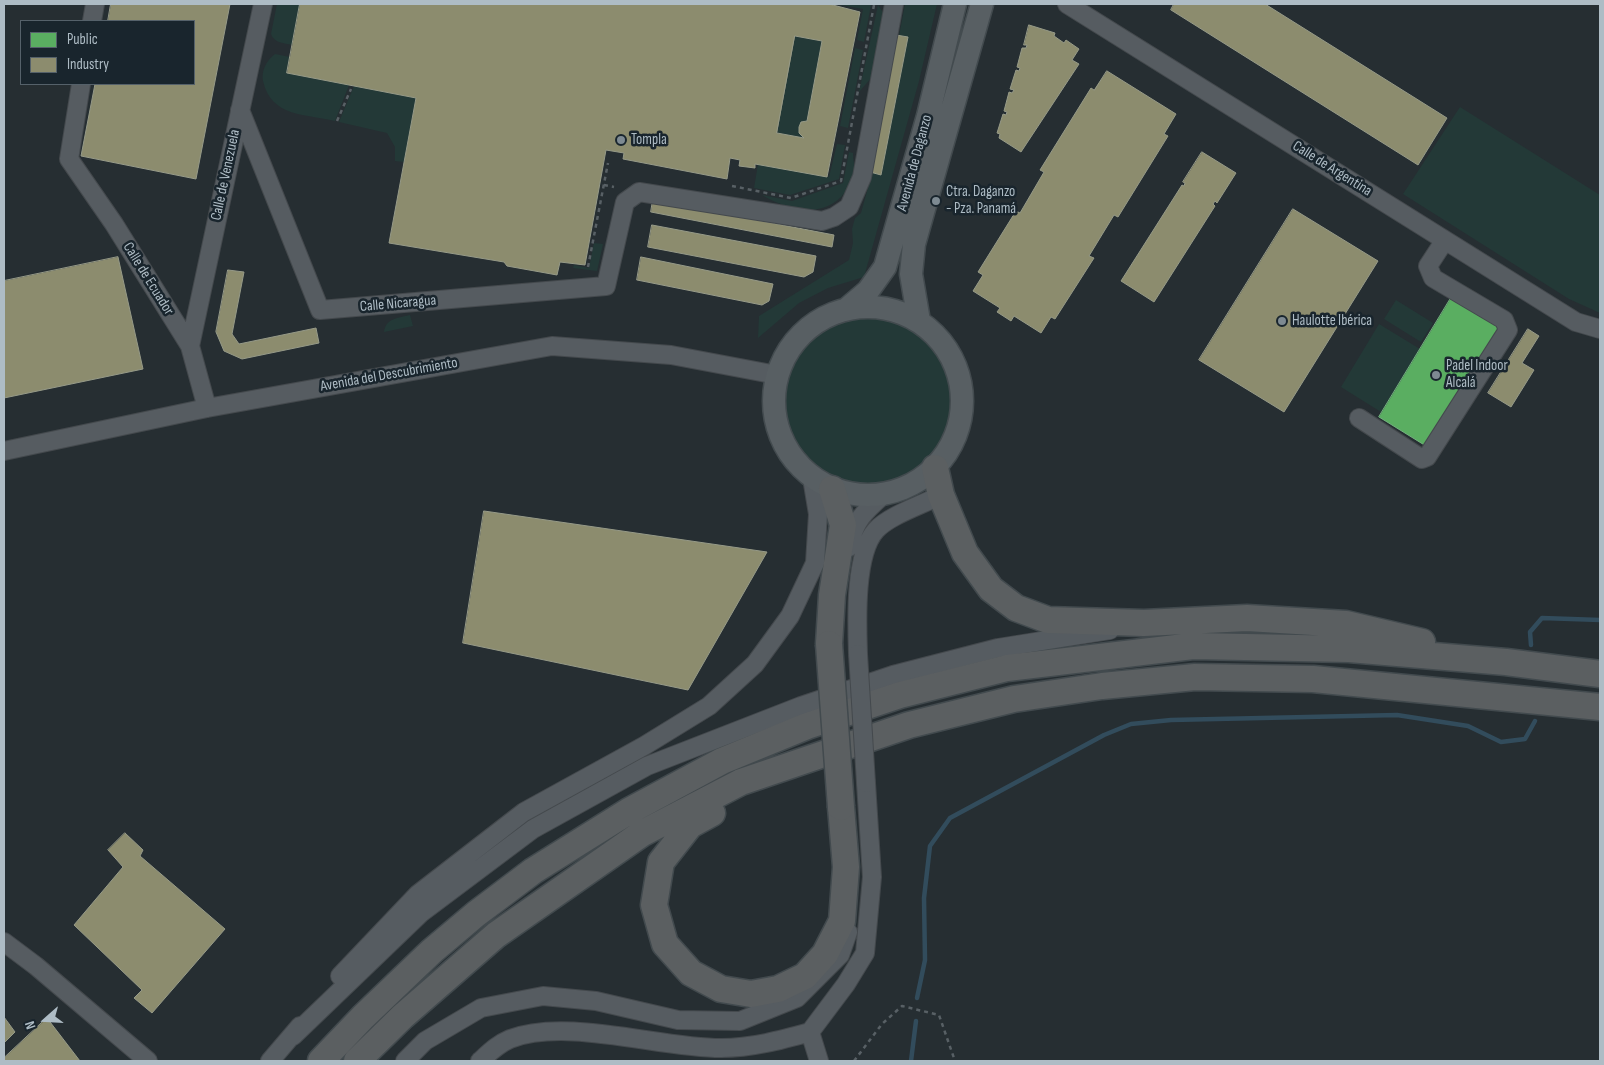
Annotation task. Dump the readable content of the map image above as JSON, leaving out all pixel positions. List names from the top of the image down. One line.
{"streets":{"main road":["Avenida de Daganzo"],"street":["Calle de Argentina","Calle de Venezuela","Calle de Ecuador","Calle Nicaragua","Avenida del Descubrimiento"]},"crossings":[["Calle de Venezuela","Calle de Ecuador"],["Calle de Venezuela","Calle Nicaragua"],["Calle de Ecuador","Avenida del Descubrimiento"]],"places":["Tompla","Ctra. Daganzo - Pza. Panamá","Haulotte Ibérica","Padel Indoor Alcalá"],"legend":["Public","Industry"],"north":"left"}
